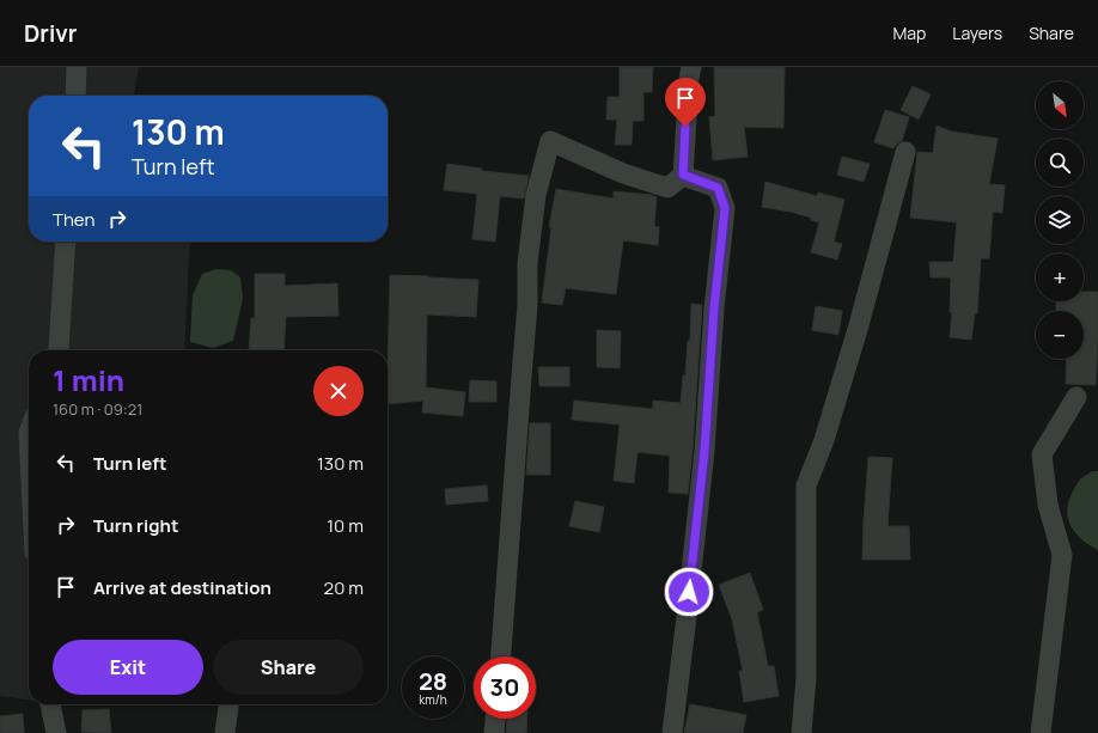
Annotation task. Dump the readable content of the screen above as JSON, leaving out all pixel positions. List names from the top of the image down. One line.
{"north":"bottom right","page":{"header":"Drivr","nav":["Map","Layers","Share"],"map_buttons":["+","−"],"turn":["130 m","Turn left"],"then":"Then","heading":["1 min","160 m · 09:21"],"list":[{"name":"Turn left","value":"130 m"},{"name":"Turn right","value":"10 m"},{"name":"Arrive at destination","value":"20 m"}],"buttons":["Exit","Share"],"speed":"28 km/h","limit":"30"}}
